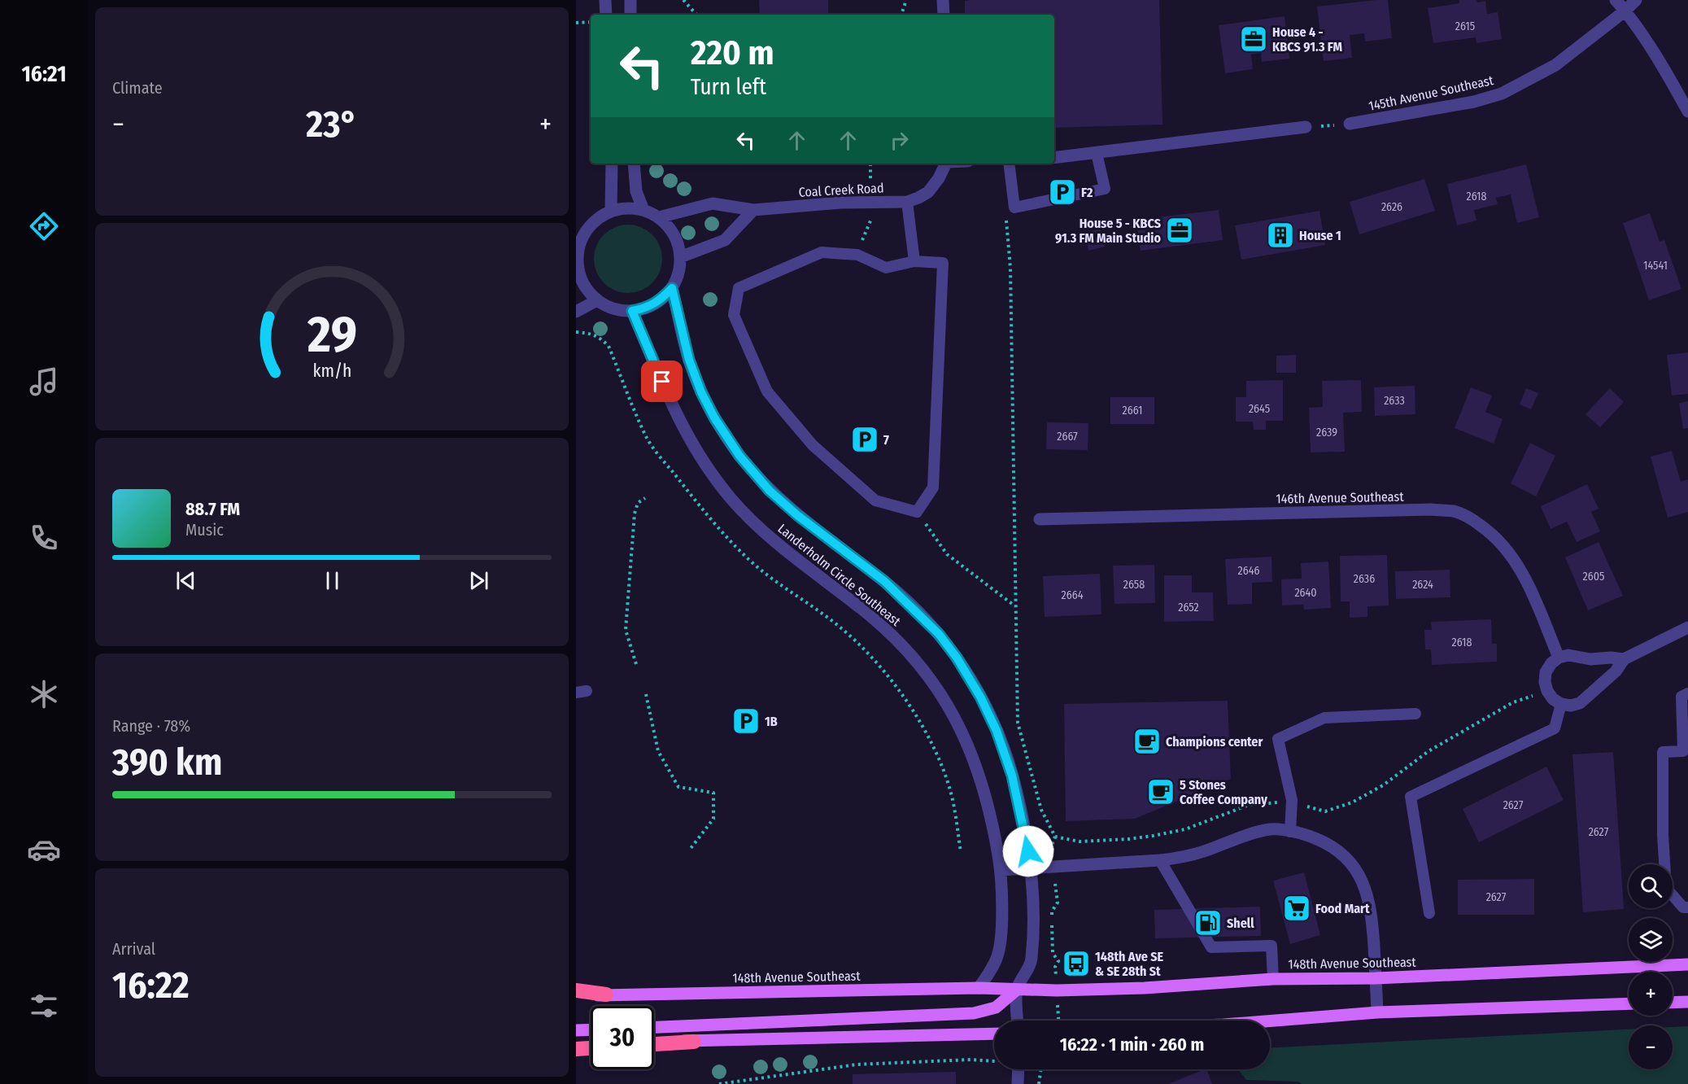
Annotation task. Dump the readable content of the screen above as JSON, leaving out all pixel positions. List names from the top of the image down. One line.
{"streets":{"main road":["148th Avenue Southeast"],"street":["145th Avenue Southeast","Coal Creek Road","146th Avenue Southeast","Landerholm Circle Southeast"]},"crossings":[["Coal Creek Road","Landerholm Circle Southeast"],["Landerholm Circle Southeast","148th Avenue Southeast"]],"places":{"office":["House 4 - KBCS 91.3 FM","House 5 - KBCS 91.3 FM Main Studio"],"parking":["F2","7","1B"],"building":["House 1"],"cafe":["Champions center","5 Stones Coffee Company"],"supermarket":["Food Mart"],"fuel station":["Shell"],"bus stop":["148th Ave SE & SE 28th St"]},"house_numbers":["2615","2618","2626","14541","2633","2645","2661","2639","2667","2646","2605","2636","2658","2624","2640","2664","2652","2618","2627","2627","2627"],"page":{"tabs":"16:21","tile":["Climate",["Range · 78%","390 km"],["Arrival","16:22"]],"turn":["220 m","Turn left"],"heat":["−","23°","+"],"song":["88.7 FM","Music"],"map_buttons":["+","−"],"limit":"30","trip":"16:22 · 1 min · 260 m","gauge":["29","km/h"]}}
